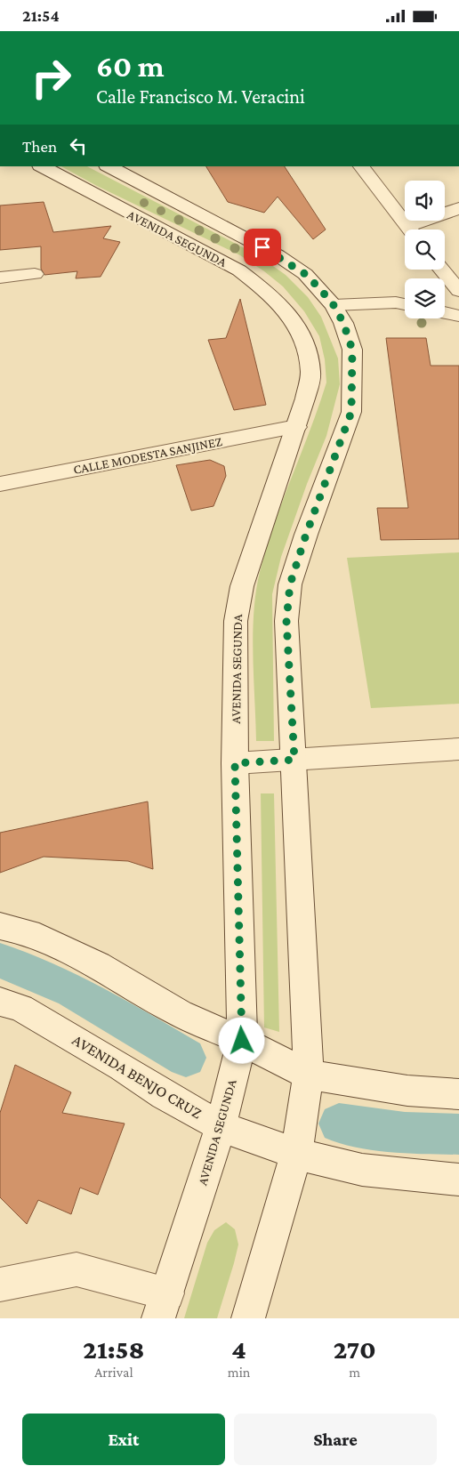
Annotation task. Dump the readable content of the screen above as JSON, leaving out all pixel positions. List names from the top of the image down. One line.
{"streets":{"main road":["AVENIDA SEGUNDA","CALLE MODESTA SANJINEZ","AVENIDA BENJO CRUZ"]},"crossings":[["AVENIDA SEGUNDA","CALLE MODESTA SANJINEZ"],["AVENIDA SEGUNDA","AVENIDA BENJO CRUZ"]],"page":{"status":"21:54","turn":["60 m","Calle Francisco M. Veracini"],"then":"Then","eta":["21:58","Arrival","4","min","270","m"],"buttons":["Exit","Share"]}}
